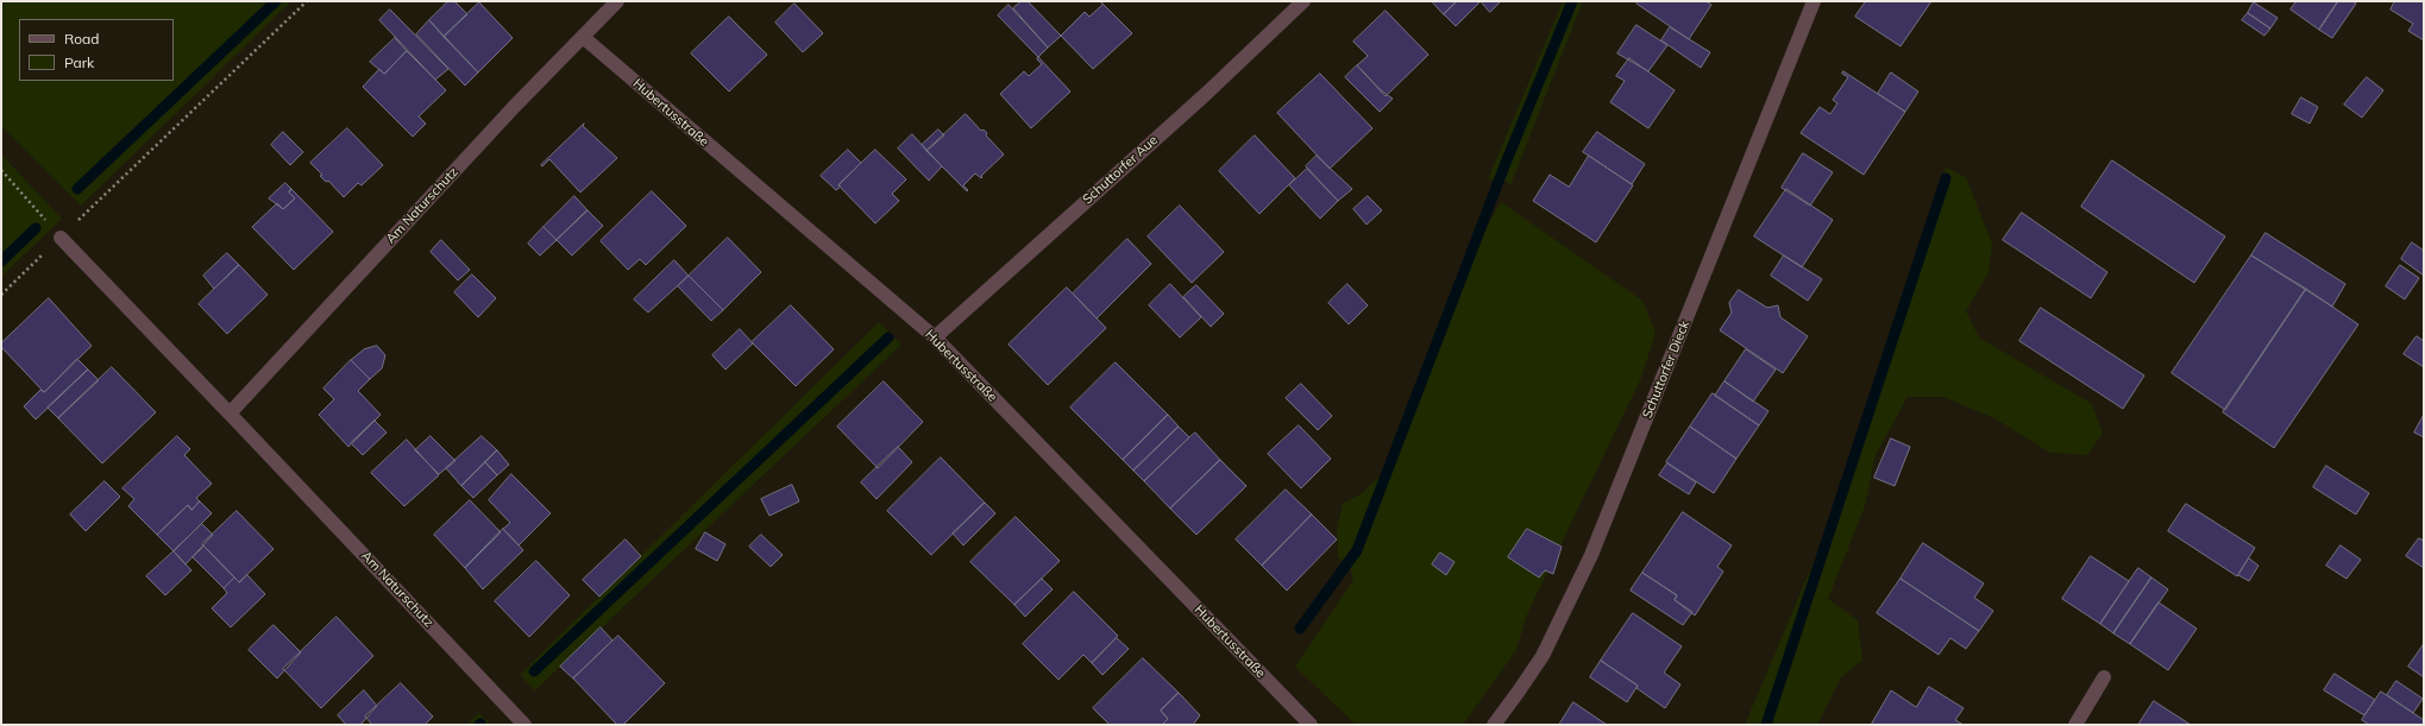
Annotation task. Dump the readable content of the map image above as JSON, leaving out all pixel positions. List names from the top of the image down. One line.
{"streets":{"street":["Hubertusstraße","Schuttorfer Aue","Am Naturschutz","Schuttorfer Dieck"]},"crossings":[["Hubertusstraße","Schuttorfer Aue"],["Hubertusstraße","Am Naturschutz"]],"legend":["Road","Park"]}
